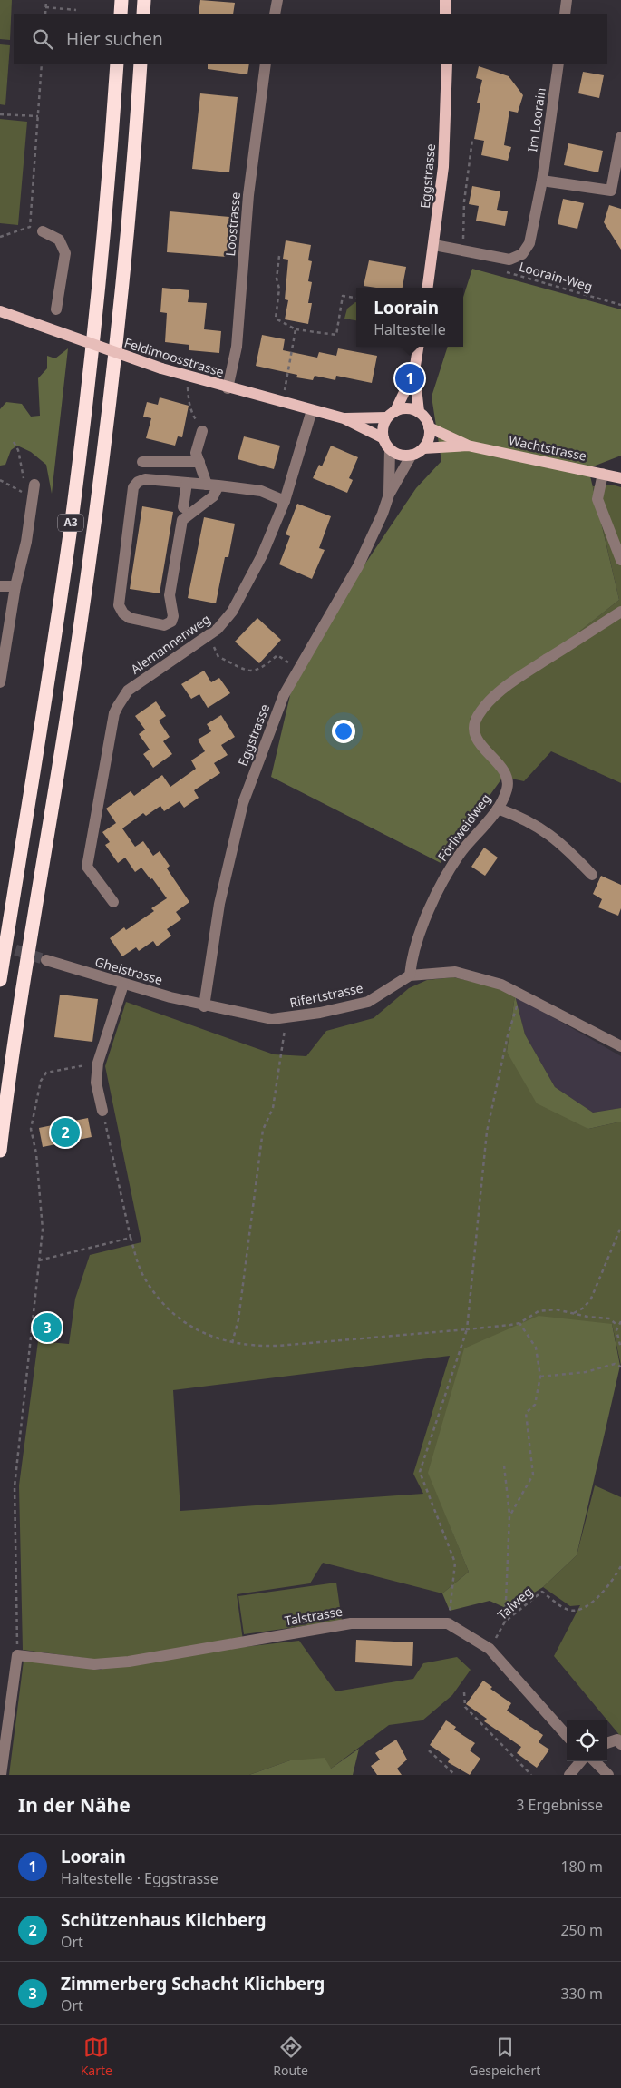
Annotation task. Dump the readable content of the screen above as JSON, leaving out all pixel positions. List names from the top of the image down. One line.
{"streets":{"highway":["A3"],"main road":["Eggstrasse","Feldimoosstrasse","Wachtstrasse"],"street":["Im Loorain","Loostrasse","Alemannenweg","Förliweidweg","Gheistrasse","Rifertstrasse","Talstrasse"],"path":["Loorain-Weg","Talweg"]},"crossings":[["Im Loorain","Eggstrasse"],["Im Loorain","Loorain-Weg"],["Eggstrasse","Feldimoosstrasse"],["Eggstrasse","Wachtstrasse"],["Eggstrasse","Gheistrasse"],["Eggstrasse","Rifertstrasse"],["Loostrasse","Feldimoosstrasse"],["Feldimoosstrasse","Wachtstrasse"],["Feldimoosstrasse","Alemannenweg"],["Förliweidweg","Rifertstrasse"],["Gheistrasse","Rifertstrasse"]],"page":{"search":"Hier suchen","popup":["Loorain","Haltestelle"],"pins":["1","2","3"],"heading":["In der Nähe","3 Ergebnisse"],"list":[{"mark":"1","name":"Loorain","note":"Haltestelle · Eggstrasse","value":"180 m"},{"mark":"2","name":"Schützenhaus Kilchberg","note":"Ort","value":"250 m"},{"mark":"3","name":"Zimmerberg Schacht Klichberg","note":"Ort","value":"330 m"}],"nav":["Karte","Route","Gespeichert"]}}
